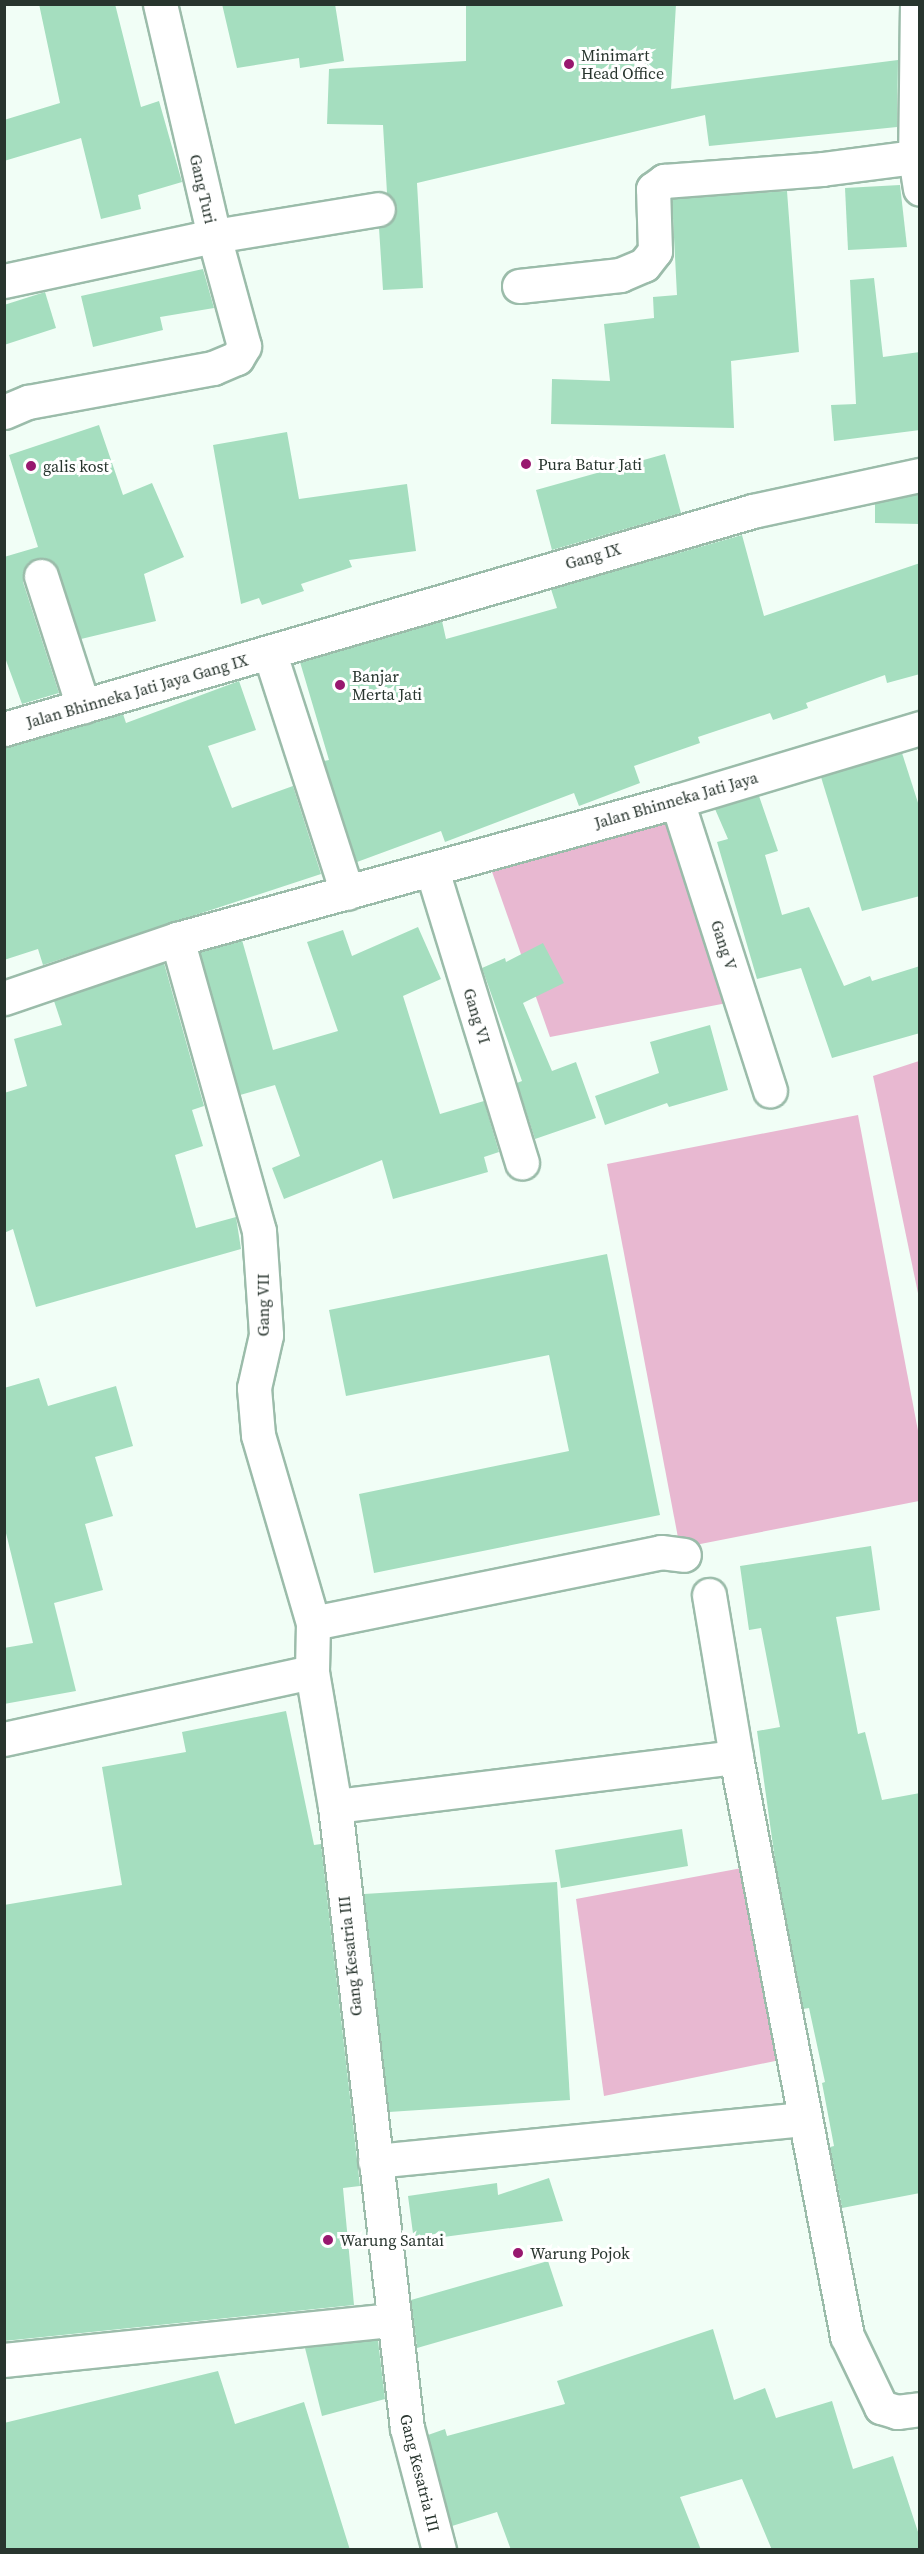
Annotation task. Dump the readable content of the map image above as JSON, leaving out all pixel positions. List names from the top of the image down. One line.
{"streets":{"street":["Gang Turi","Gang IX","Jalan Bhinneka Jati Jaya Gang IX","Jalan Bhinneka Jati Jaya","Gang V","Gang VI","Gang VII","Gang Kesatria III"]},"crossings":[["Gang IX","Jalan Bhinneka Jati Jaya Gang IX"],["Jalan Bhinneka Jati Jaya","Gang V"],["Jalan Bhinneka Jati Jaya","Gang VI"],["Jalan Bhinneka Jati Jaya","Gang VII"],["Gang VII","Gang Kesatria III"]],"places":["Minimart Head Office","Pura Batur Jati","galis kost","Banjar Merta Jati","Warung Santai","Warung Pojok"]}
